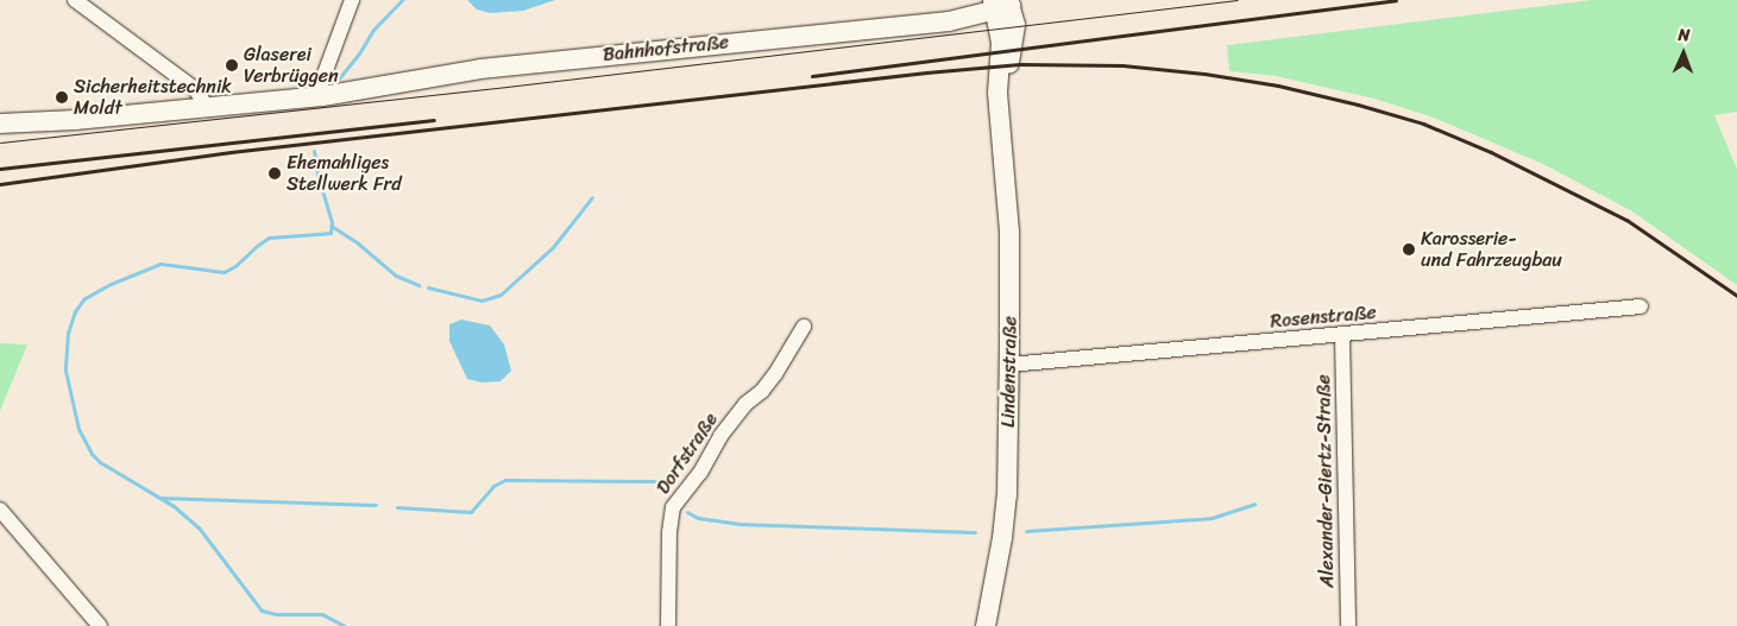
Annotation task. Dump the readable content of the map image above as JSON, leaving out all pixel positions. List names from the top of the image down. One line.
{"streets":{"main road":["Bahnhofstraße","Lindenstraße"],"street":["Rosenstraße","Dorfstraße","Alexander-Giertz-Straße"]},"crossings":[["Bahnhofstraße","Lindenstraße"],["Rosenstraße","Lindenstraße"],["Rosenstraße","Alexander-Giertz-Straße"]],"places":["Glaserei Verbrüggen","Sicherheitstechnik Moldt","Ehemahliges Stellwerk Frd","Karosserie- und Fahrzeugbau"],"north":"top"}
